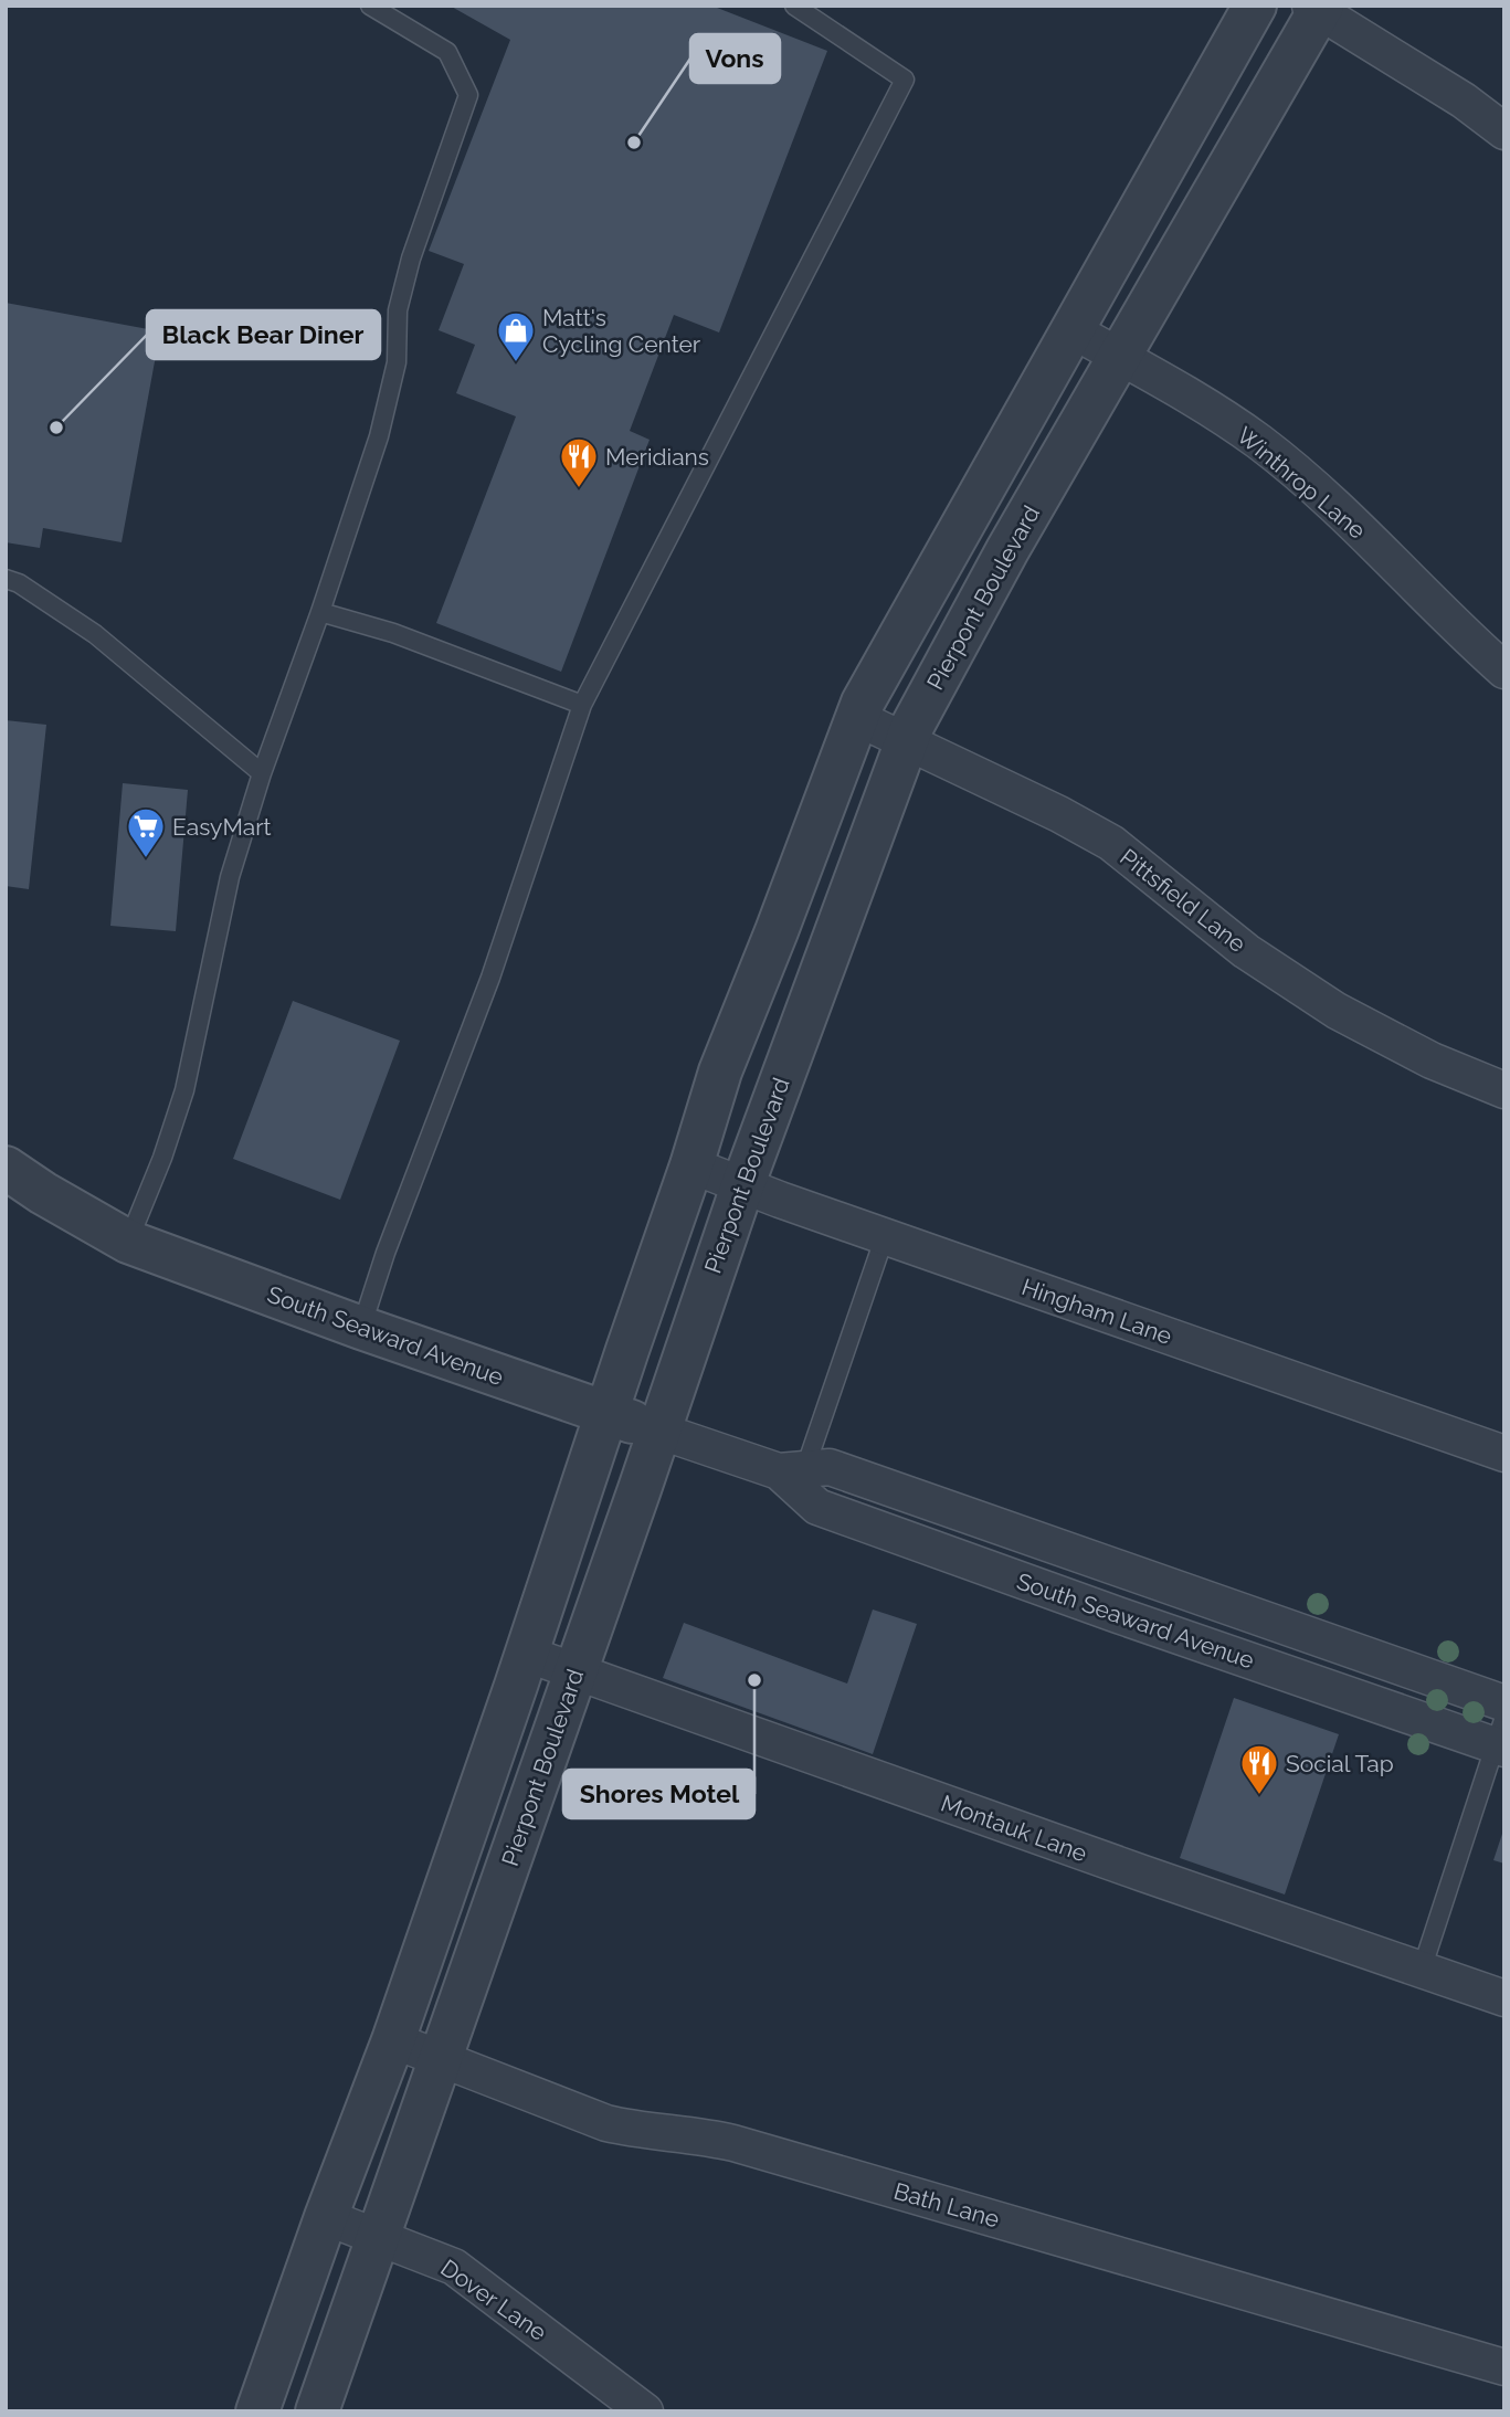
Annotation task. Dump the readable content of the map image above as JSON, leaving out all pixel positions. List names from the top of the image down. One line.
{"streets":{"street":["Winthrop Lane","Pierpont Boulevard","Pittsfield Lane","Hingham Lane","South Seaward Avenue","Montauk Lane","Bath Lane","Dover Lane"]},"crossings":[["Winthrop Lane","Pierpont Boulevard"],["Pierpont Boulevard","Pittsfield Lane"],["Pierpont Boulevard","Hingham Lane"],["Pierpont Boulevard","South Seaward Avenue"],["Pierpont Boulevard","Montauk Lane"],["Pierpont Boulevard","Bath Lane"],["Pierpont Boulevard","Dover Lane"]],"places":{"other":["Vons","Black Bear Diner","Shores Motel"],"shop":["Matt's Cycling Center"],"restaurant":["Meridians","Social Tap"],"supermarket":["EasyMart"]}}
